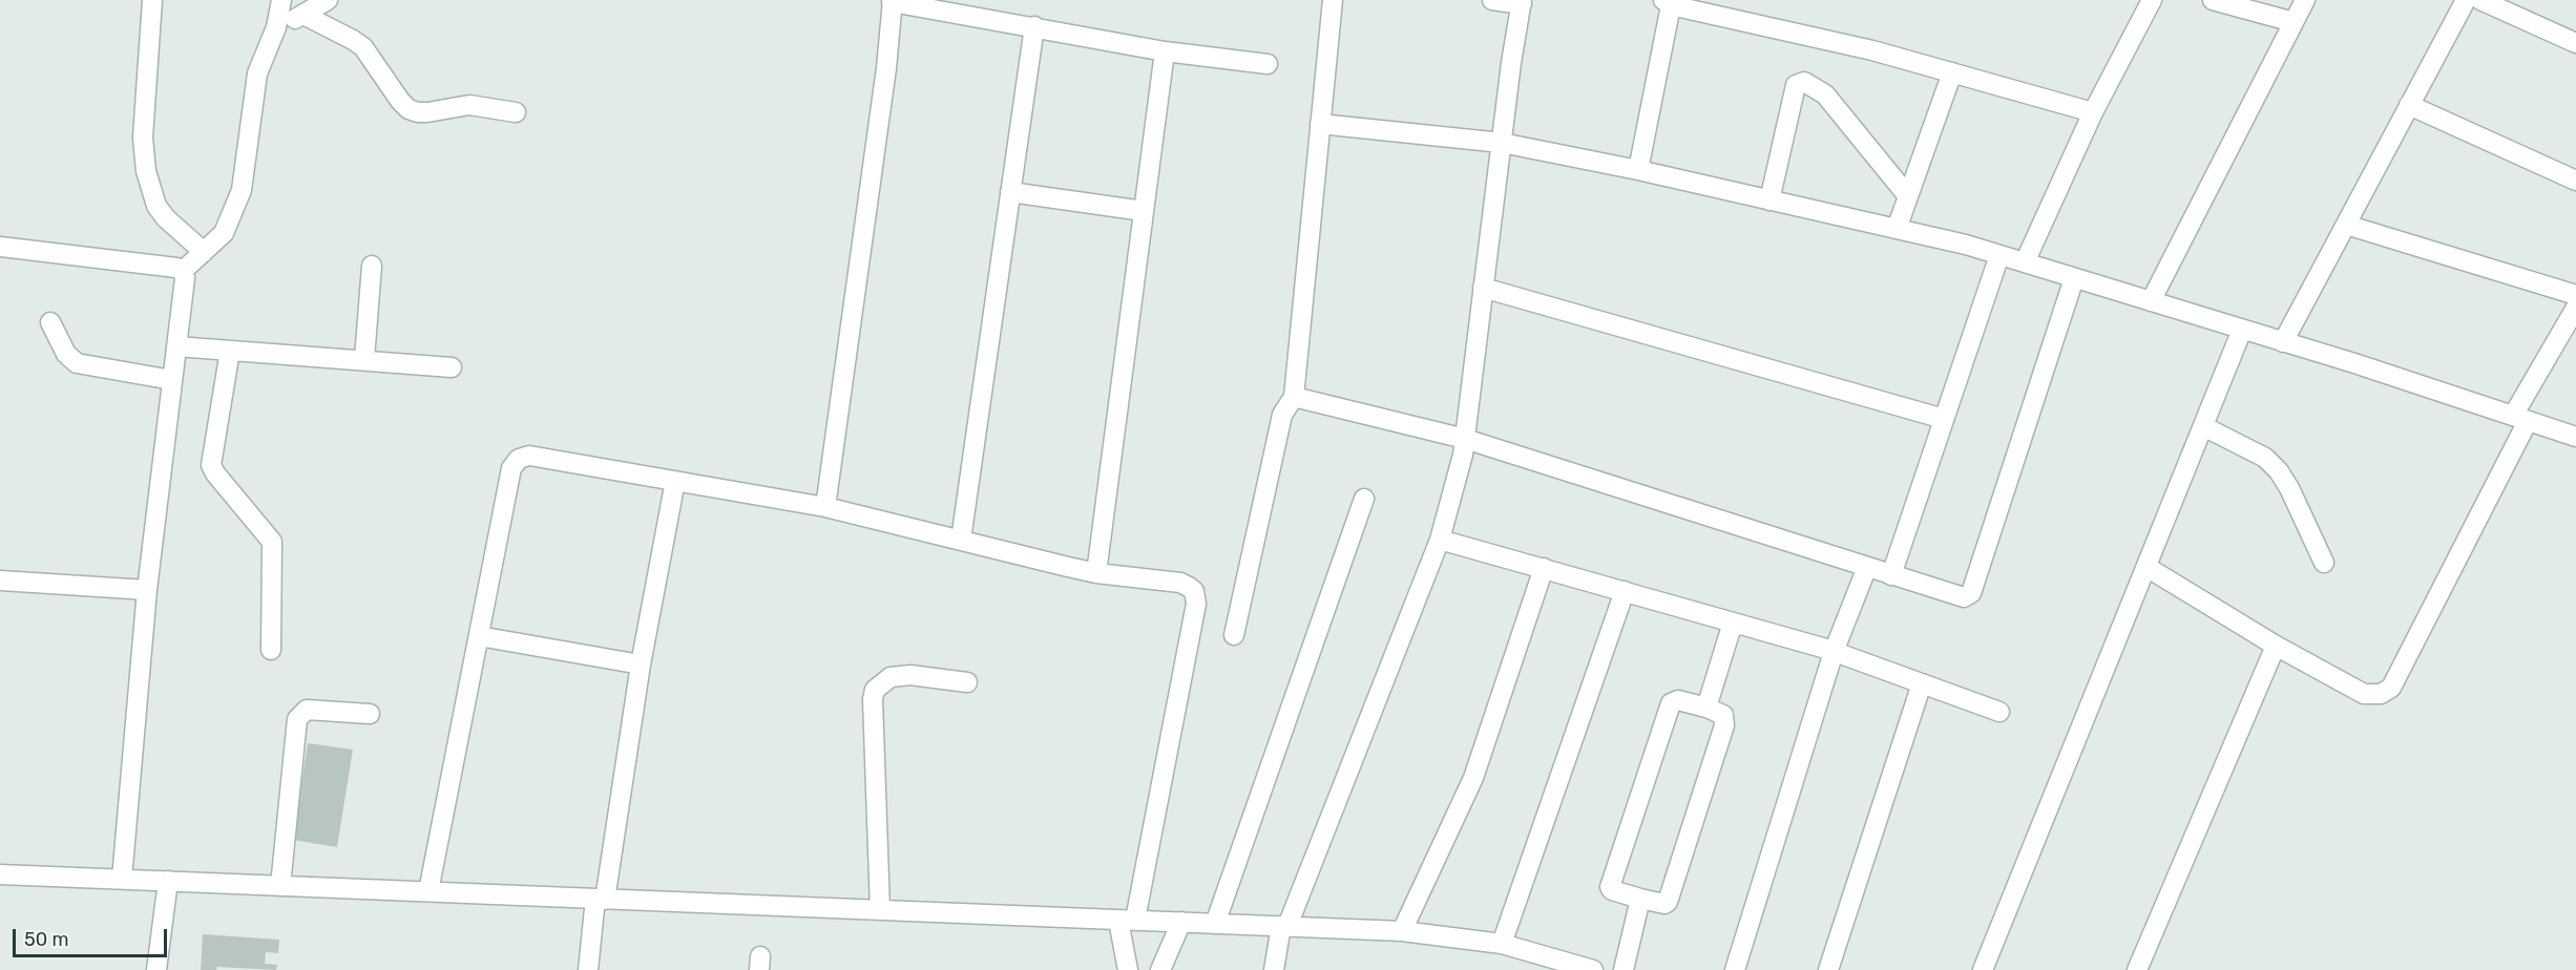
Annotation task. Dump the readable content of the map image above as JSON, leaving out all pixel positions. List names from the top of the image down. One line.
{"scale_bar":"50 m"}
